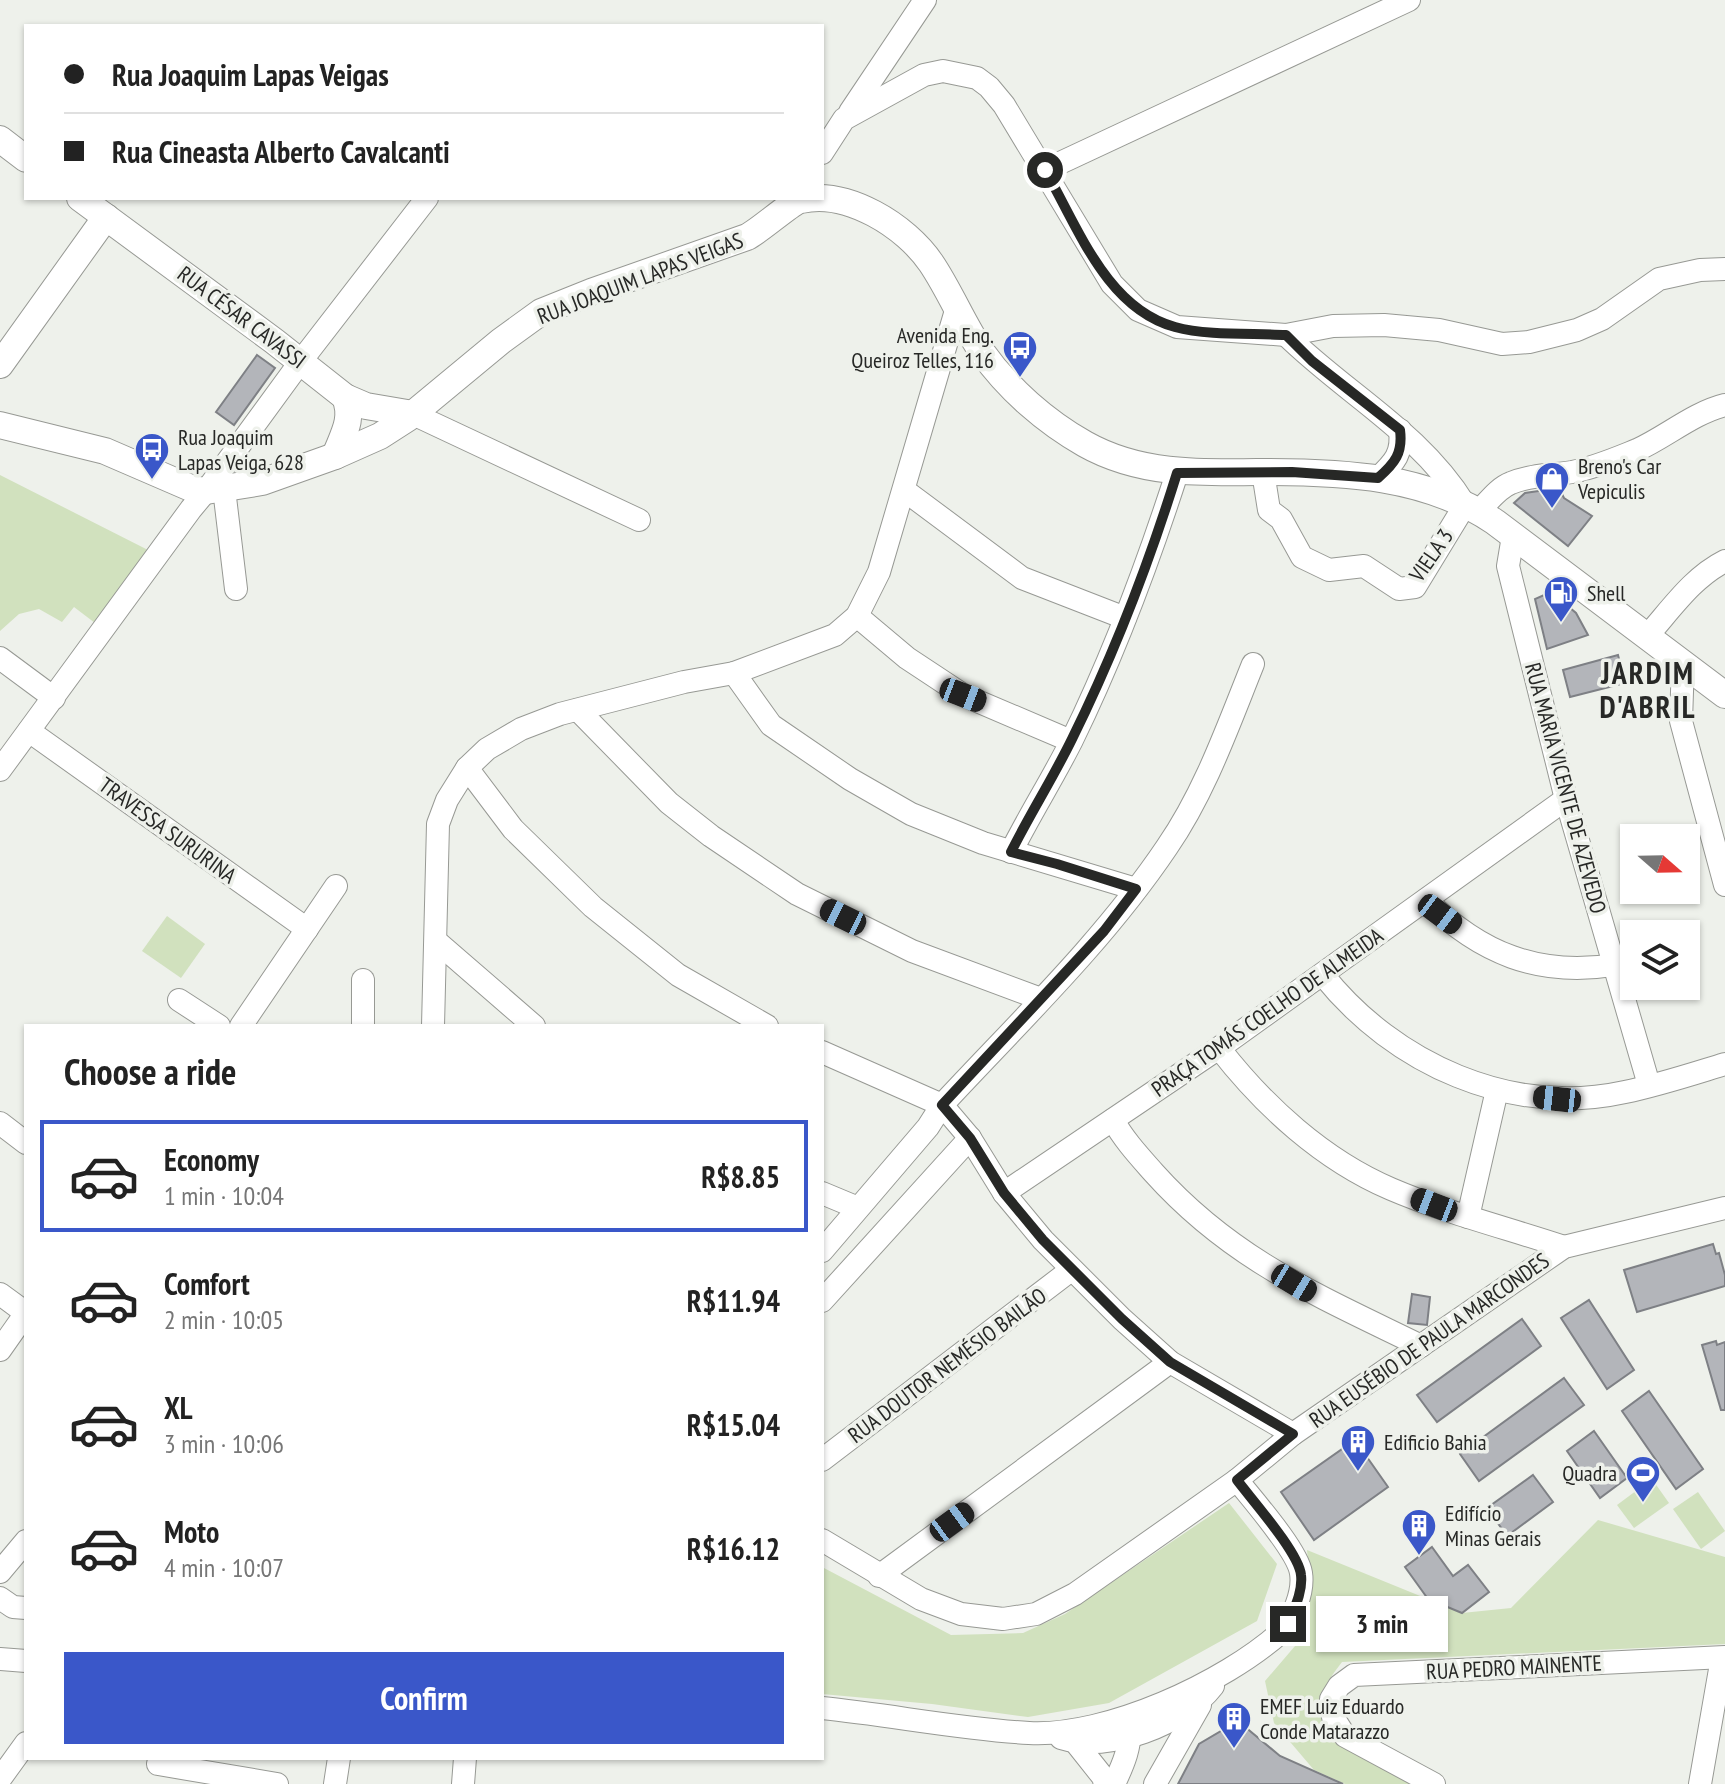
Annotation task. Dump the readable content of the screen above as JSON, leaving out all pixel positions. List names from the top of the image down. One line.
{"streets":{"main road":["RUA JOAQUIM LAPAS VEIGAS","RUA CÉSAR CAVASSI"],"street":["VIELA 3","RUA MARIA VICENTE DE AZEVEDO","TRAVESSA SURURINA","PRAÇA TOMÁS COELHO DE ALMEIDA","RUA EUSÉBIO DE PAULA MARCONDES","RUA DOUTOR NEMÉSIO BAILÃO","RUA PEDRO MAINENTE"]},"crossings":[["RUA JOAQUIM LAPAS VEIGAS","RUA CÉSAR CAVASSI"],["RUA MARIA VICENTE DE AZEVEDO","PRAÇA TOMÁS COELHO DE ALMEIDA"]],"districts":["JARDIM D'ABRIL"],"places":{"bus stop":["Avenida Eng. Queiroz Telles, 116","Rua Joaquim Lapas Veiga, 628"],"shop":["Breno's Car Vepiculis"],"fuel station":["Shell"],"building":["Edificio Bahia","Edifício Minas Gerais","EMEF Luiz Eduardo Conde Matarazzo"],"sports":["Quadra"]},"north":"right","page":{"banner":["Rua Joaquim Lapas Veigas","Rua Cineasta Alberto Cavalcanti"],"heading":"Choose a ride","list":[{"name":"Economy","note":"1 min · 10:04","value":"R$8.85"},{"name":"Comfort","note":"2 min · 10:05","value":"R$11.94"},{"name":"XL","note":"3 min · 10:06","value":"R$15.04"},{"name":"Moto","note":"4 min · 10:07","value":"R$16.12"}],"bubble":"3 min","buttons":"Confirm"}}
